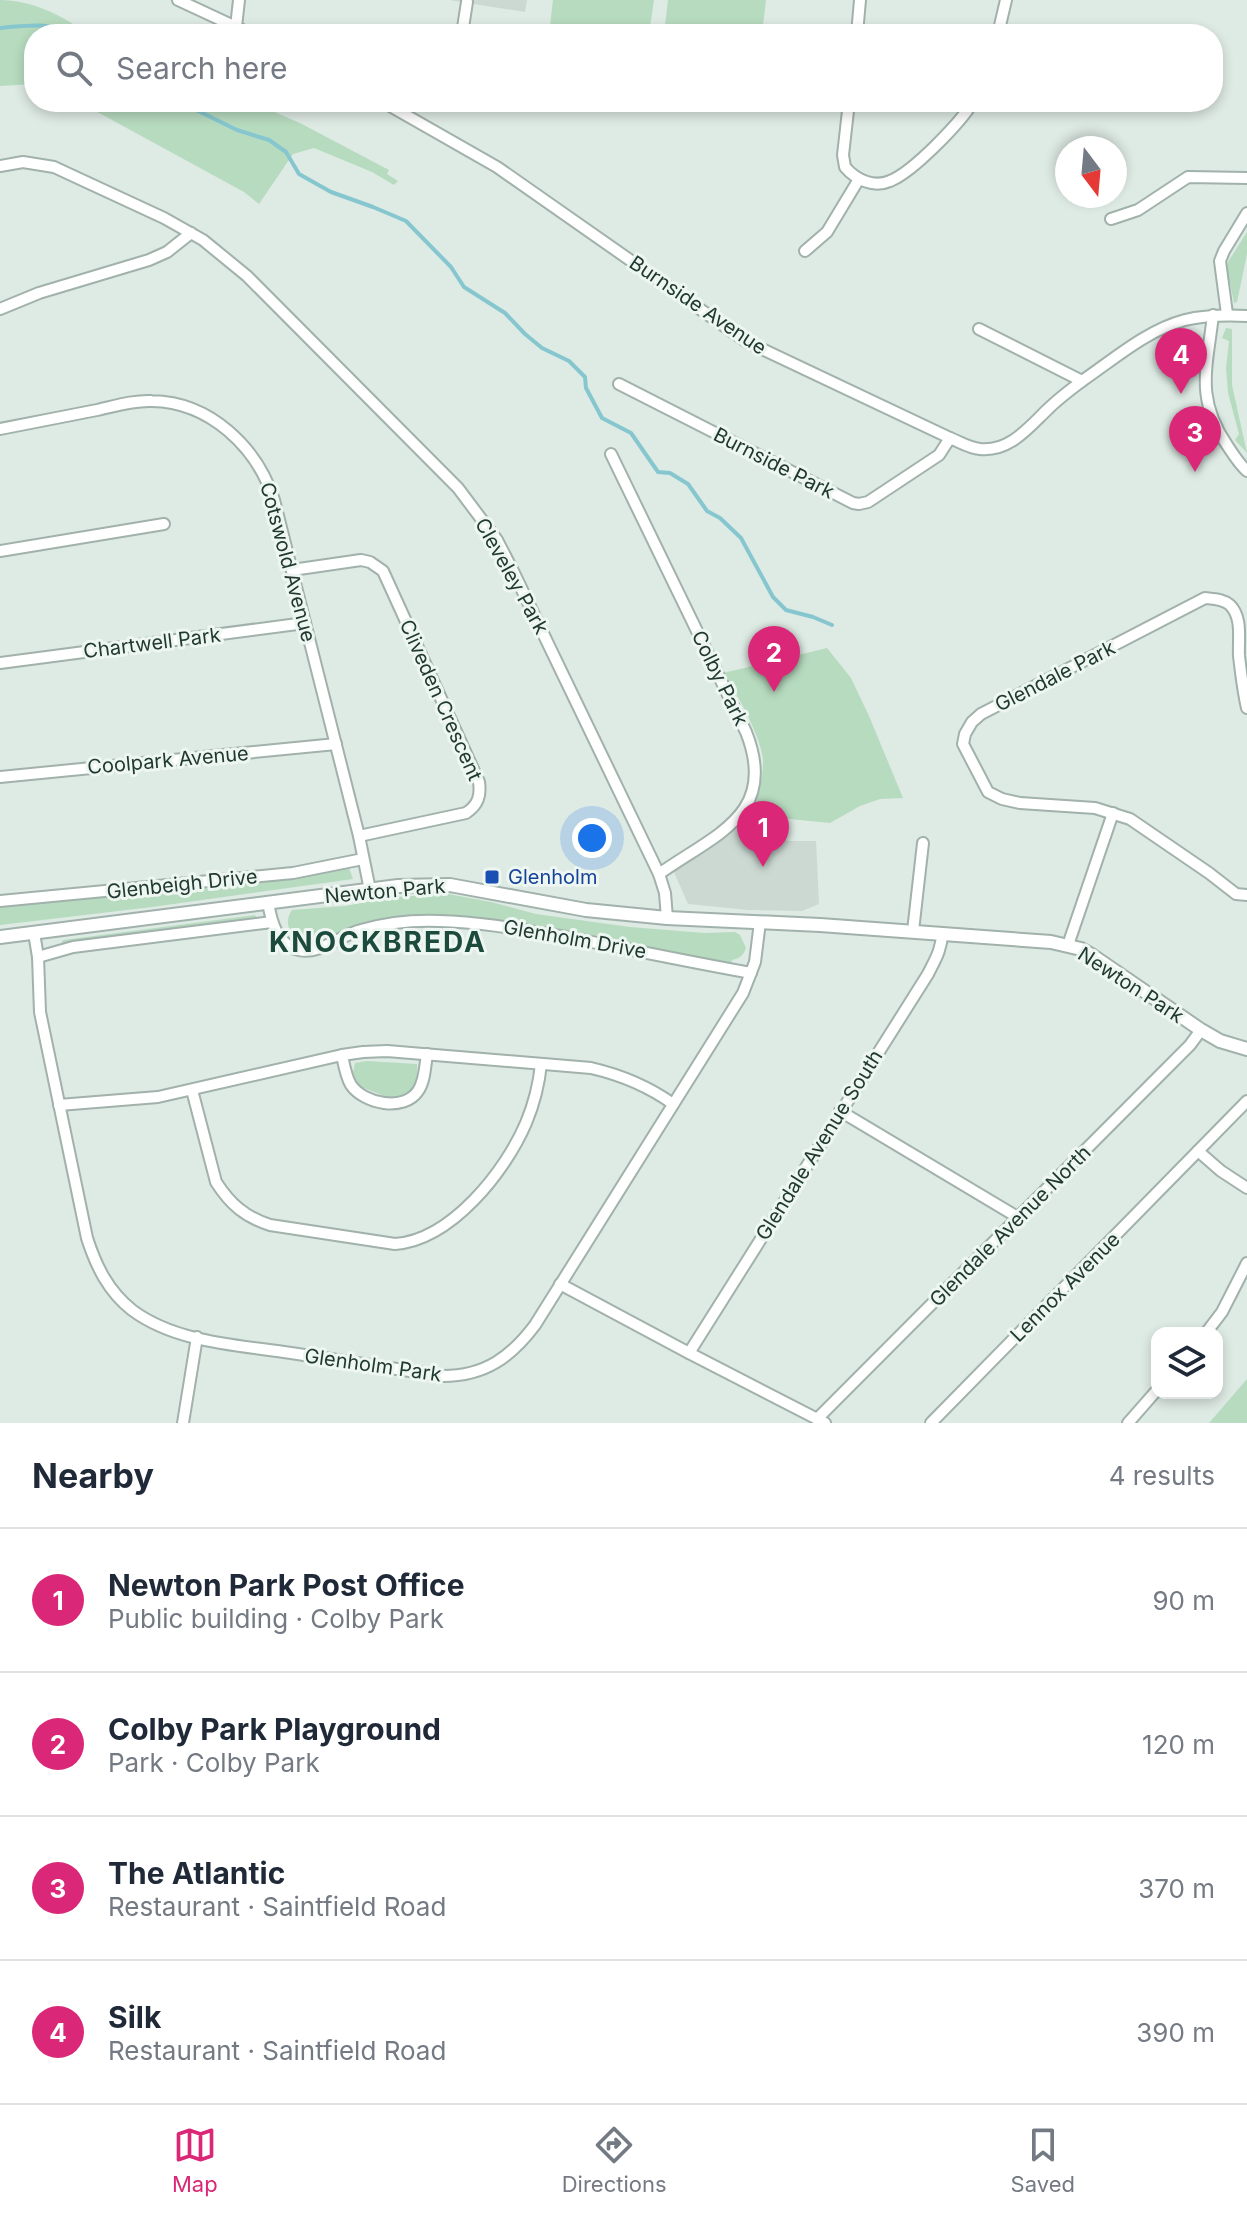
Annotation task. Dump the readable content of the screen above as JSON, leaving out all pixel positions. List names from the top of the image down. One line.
{"streets":{"street":["Burnside Avenue","Burnside Park","Cotswold Avenue","Cleveley Park","Chartwell Park","Glendale Park","Colby Park","Cliveden Crescent","Coolpark Avenue","Glenbeigh Drive","Newton Park","Glenholm Drive","Glendale Avenue South","Glendale Avenue North","Lennox Avenue","Glenholm Park"]},"crossings":[["Burnside Avenue","Burnside Park"],["Cotswold Avenue","Chartwell Park"],["Cotswold Avenue","Cliveden Crescent"],["Cotswold Avenue","Coolpark Avenue"],["Cotswold Avenue","Glenbeigh Drive"],["Cotswold Avenue","Newton Park"],["Cleveley Park","Colby Park"],["Cleveley Park","Newton Park"],["Newton Park","Glendale Avenue South"],["Newton Park","Glendale Avenue North"],["Newton Park","Glenholm Park"],["Glenholm Drive","Glenholm Park"]],"districts":["KNOCKBREDA"],"places":{"transit":["Glenholm"]},"north":"bottom","page":{"search":"Search here","pins":["4","3","2","1"],"heading":["Nearby","4 results"],"list":[{"mark":"1","name":"Newton Park Post Office","note":"Public building · Colby Park","value":"90 m"},{"mark":"2","name":"Colby Park Playground","note":"Park · Colby Park","value":"120 m"},{"mark":"3","name":"The Atlantic","note":"Restaurant · Saintfield Road","value":"370 m"},{"mark":"4","name":"Silk","note":"Restaurant · Saintfield Road","value":"390 m"}],"nav":["Map","Directions","Saved"]}}
